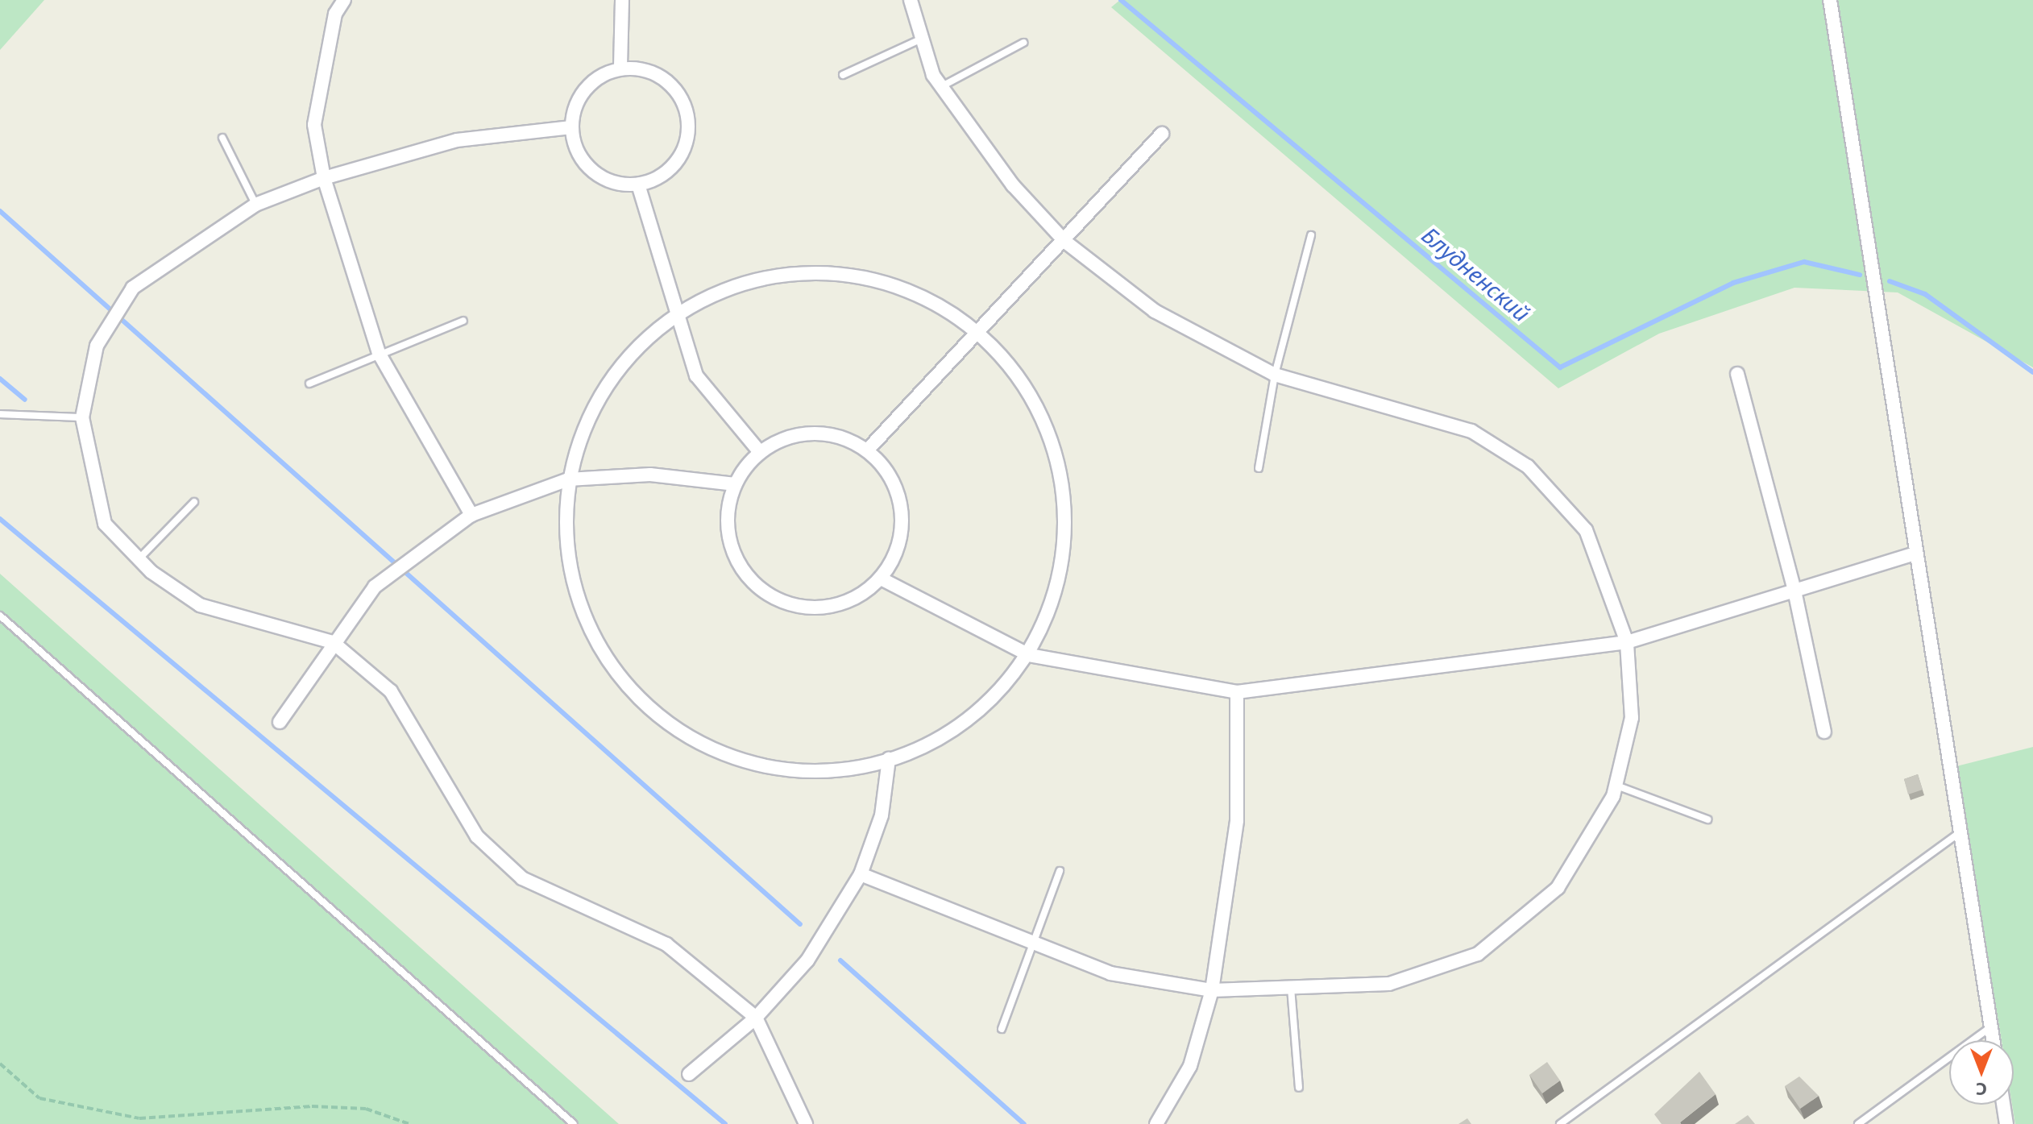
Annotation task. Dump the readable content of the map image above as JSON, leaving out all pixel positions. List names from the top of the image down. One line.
{"water":["Блудненский"],"north":"bottom"}
